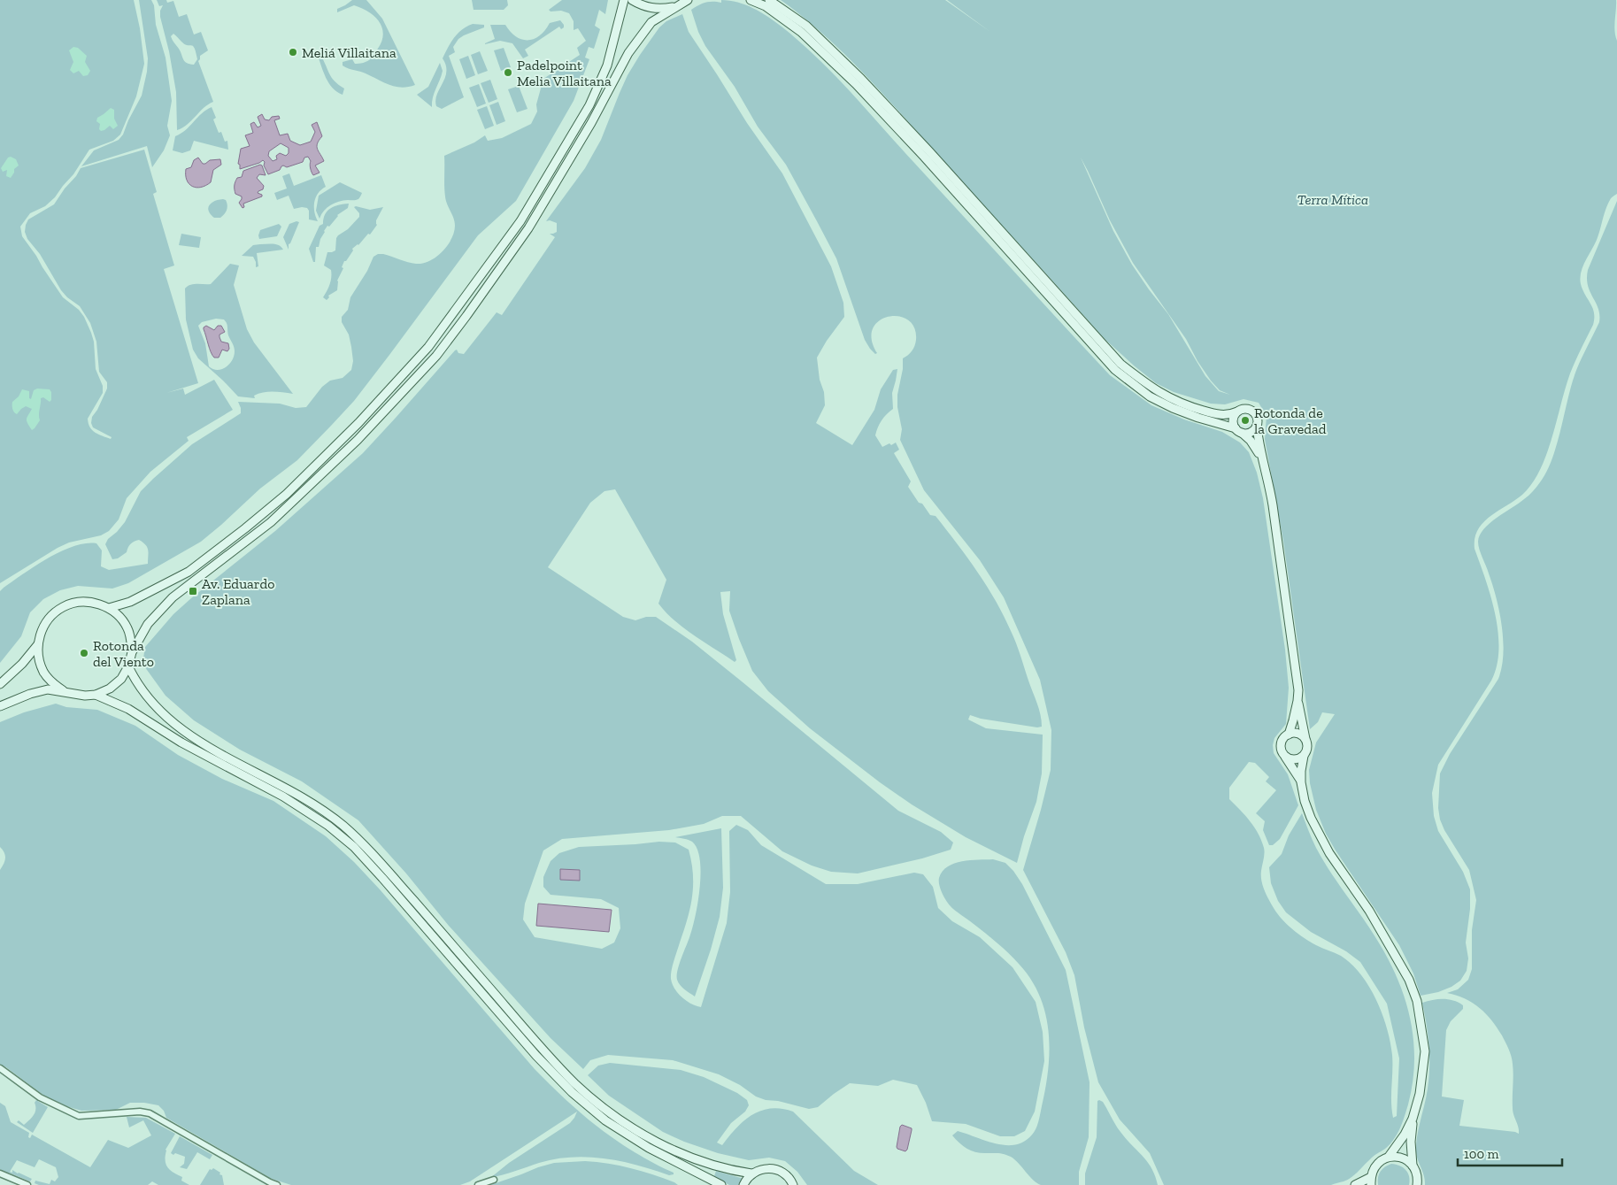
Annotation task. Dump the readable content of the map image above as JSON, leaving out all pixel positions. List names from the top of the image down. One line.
{"parks":["Terra Mítica"],"places":{"other":["Meliá Villaitana","Padelpoint Melia Villaitana","Rotonda de la Gravedad","Rotonda del Viento"],"transit":["Av. Eduardo Zaplana"]},"scale_bar":"100 m"}
